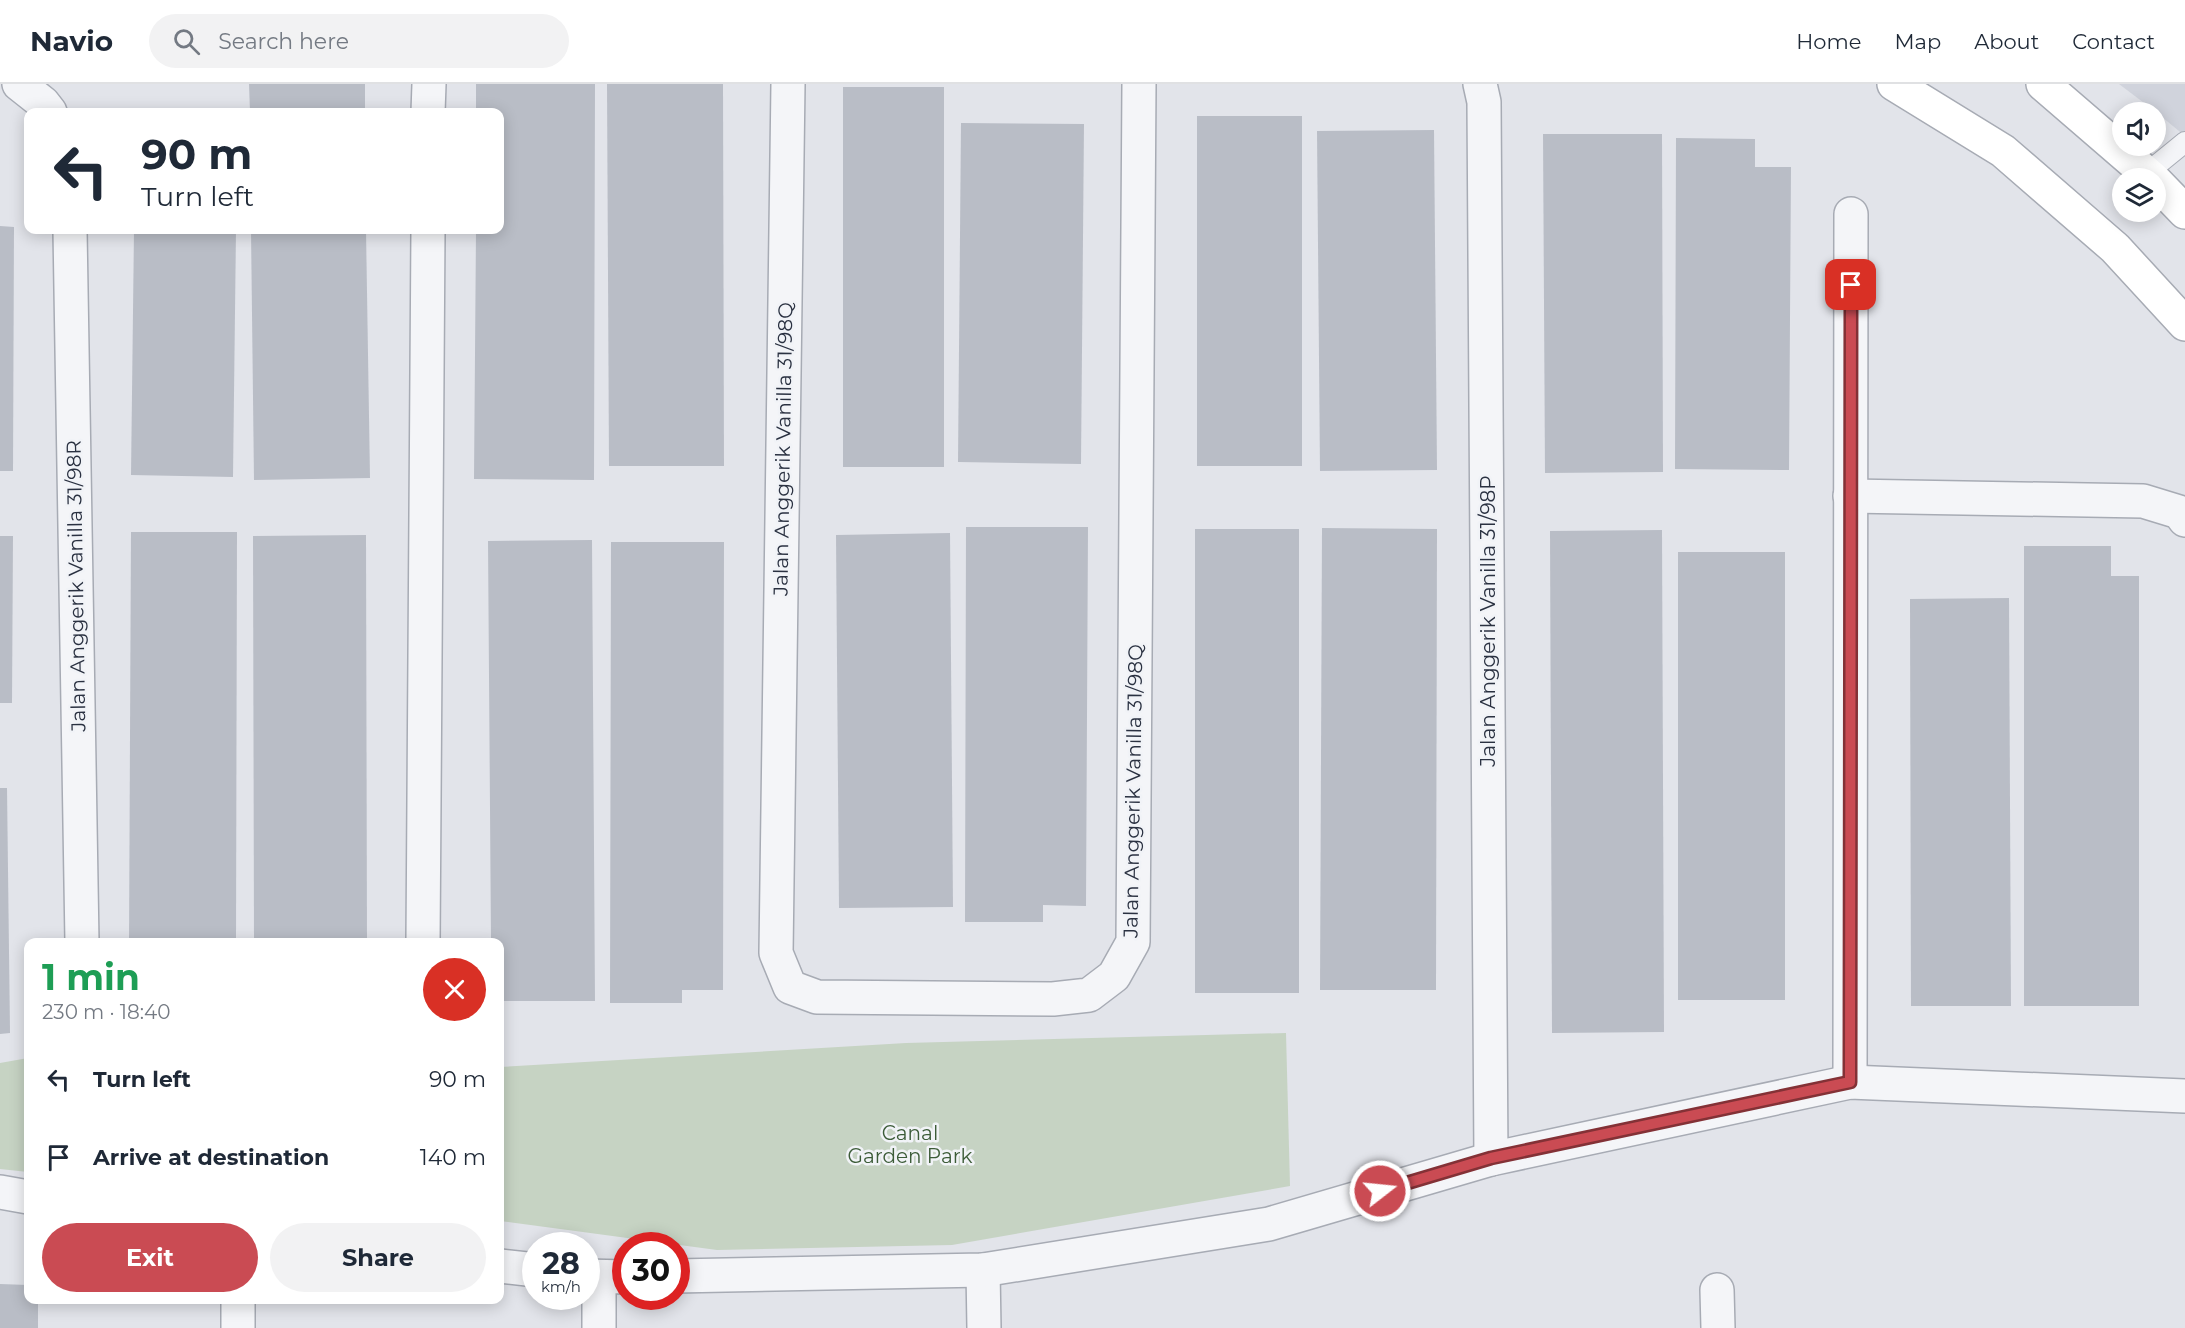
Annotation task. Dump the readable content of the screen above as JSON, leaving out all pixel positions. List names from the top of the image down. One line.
{"streets":{"street":["Jalan Anggerik Vanilla 31/98Q","Jalan Anggerik Vanilla 31/98R","Jalan Anggerik Vanilla 31/98P"]},"parks":["Canal Garden Park"],"page":{"header":"Navio","search":"Search here","nav":["Home","Map","About","Contact"],"turn":["90 m","Turn left"],"heading":["1 min","230 m · 18:40"],"list":[{"name":"Turn left","value":"90 m"},{"name":"Arrive at destination","value":"140 m"}],"buttons":["Exit","Share"],"speed":"28 km/h","limit":"30"}}
